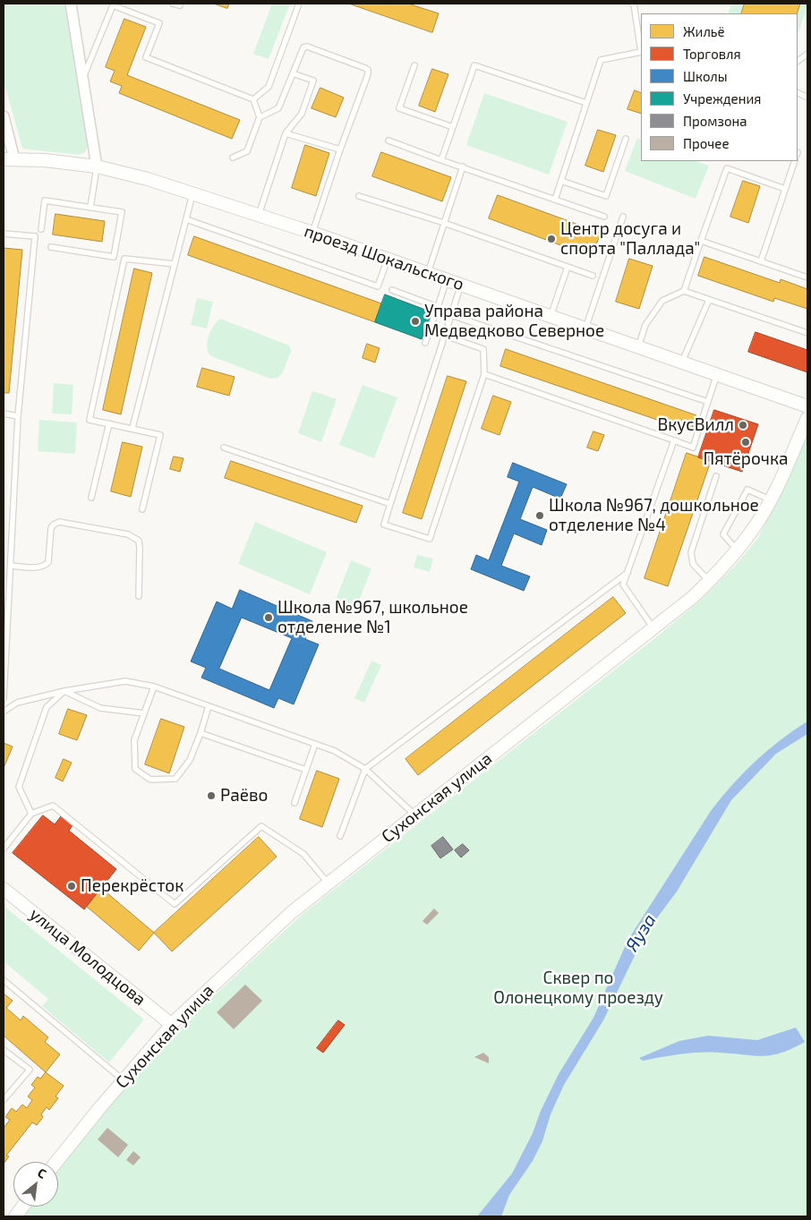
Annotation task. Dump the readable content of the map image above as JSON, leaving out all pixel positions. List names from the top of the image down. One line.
{"streets":{"street":["проезд Шокальского","Сухонская улица","улица Молодцова"]},"crossings":[["Сухонская улица","улица Молодцова"]],"water":["Яуза"],"parks":["Сквер по Олонецкому проезду"],"places":["Центр досуга и спорта \"Паллада\"","Управа района Медведково Северное","ВкусВилл","Пятёрочка","Школа №967, дошкольное отделение №4","Школа №967, школьное отделение №1","Раёво","Перекрёсток"],"legend":["Жильё","Торговля","Школы","Учреждения","Промзона","Прочее"],"north":"top right"}
